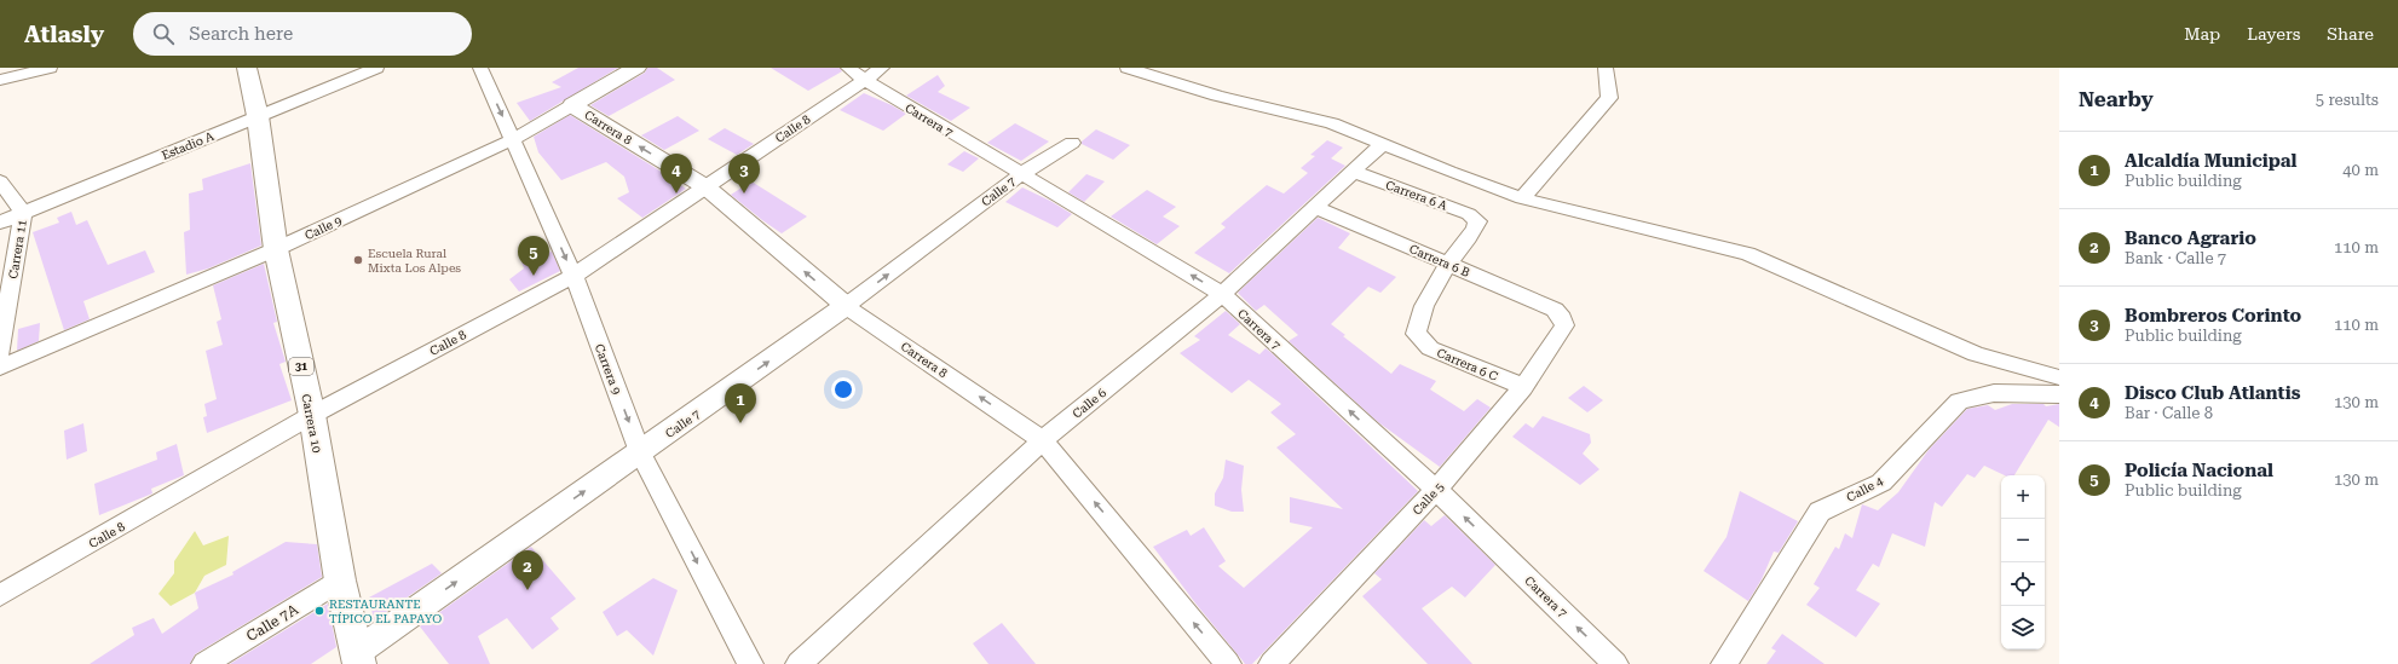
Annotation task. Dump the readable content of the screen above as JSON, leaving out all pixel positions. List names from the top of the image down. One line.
{"streets":{"main road":["31","Carrera 10"],"street":["Carrera 7","Carrera 8","Calle 8","Estadio A","Calle 7","Carrera 6 A","Calle 9","Carrera 11","Carrera 6 B","Carrera 6 C","Carrera 9","Calle 6","Calle 4","Calle 5","Calle 7A"]},"crossings":[["Carrera 7","Calle 8"],["Carrera 7","Calle 7"],["Carrera 7","Calle 6"],["Carrera 7","Calle 5"],["Carrera 8","Calle 8"],["Carrera 8","Calle 7"],["Carrera 8","Calle 9"],["Carrera 8","Calle 6"],["Calle 8","Carrera 9"],["Calle 8","Carrera 10"],["Estadio A","Carrera 11"],["Estadio A","Carrera 10"],["Calle 7","Carrera 9"],["Calle 7","Carrera 10"],["Carrera 6 A","Carrera 6 B"],["Carrera 6 A","Carrera 6 C"],["Carrera 6 A","Calle 6"],["Calle 9","Carrera 9"],["Calle 9","Carrera 10"],["Carrera 6 B","Carrera 6 C"],["Carrera 6 B","Calle 6"],["Carrera 6 B","Calle 5"],["Carrera 6 C","Calle 5"],["Carrera 10","Calle 7A"]],"one_way":["Carrera 7","Carrera 8","Calle 7","Carrera 9"],"places":["Escuela Rural Mixta Los Alpes","RESTAURANTE TÍPICO EL PAPAYO"],"page":{"header":"Atlasly","search":"Search here","nav":["Map","Layers","Share"],"heading":["Nearby","5 results"],"list":[{"mark":"1","name":"Alcaldía Municipal","note":"Public building","value":"40 m"},{"mark":"2","name":"Banco Agrario","note":"Bank · Calle 7","value":"110 m"},{"mark":"3","name":"Bombreros Corinto","note":"Public building","value":"110 m"},{"mark":"4","name":"Disco Club Atlantis","note":"Bar · Calle 8","value":"130 m"},{"mark":"5","name":"Policía Nacional","note":"Public building","value":"130 m"}],"pins":["3","4","5","1","2"],"map_buttons":["+","−"]}}
